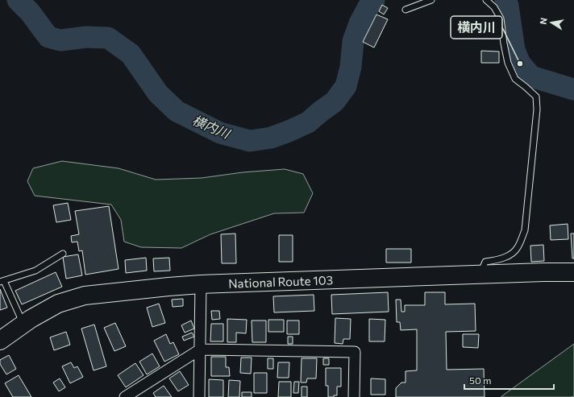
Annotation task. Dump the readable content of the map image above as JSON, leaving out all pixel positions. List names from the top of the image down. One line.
{"streets":{"highway":["National Route 103"]},"water":["横内川"],"places":["横内川"],"scale_bar":"50 m","north":"left"}
